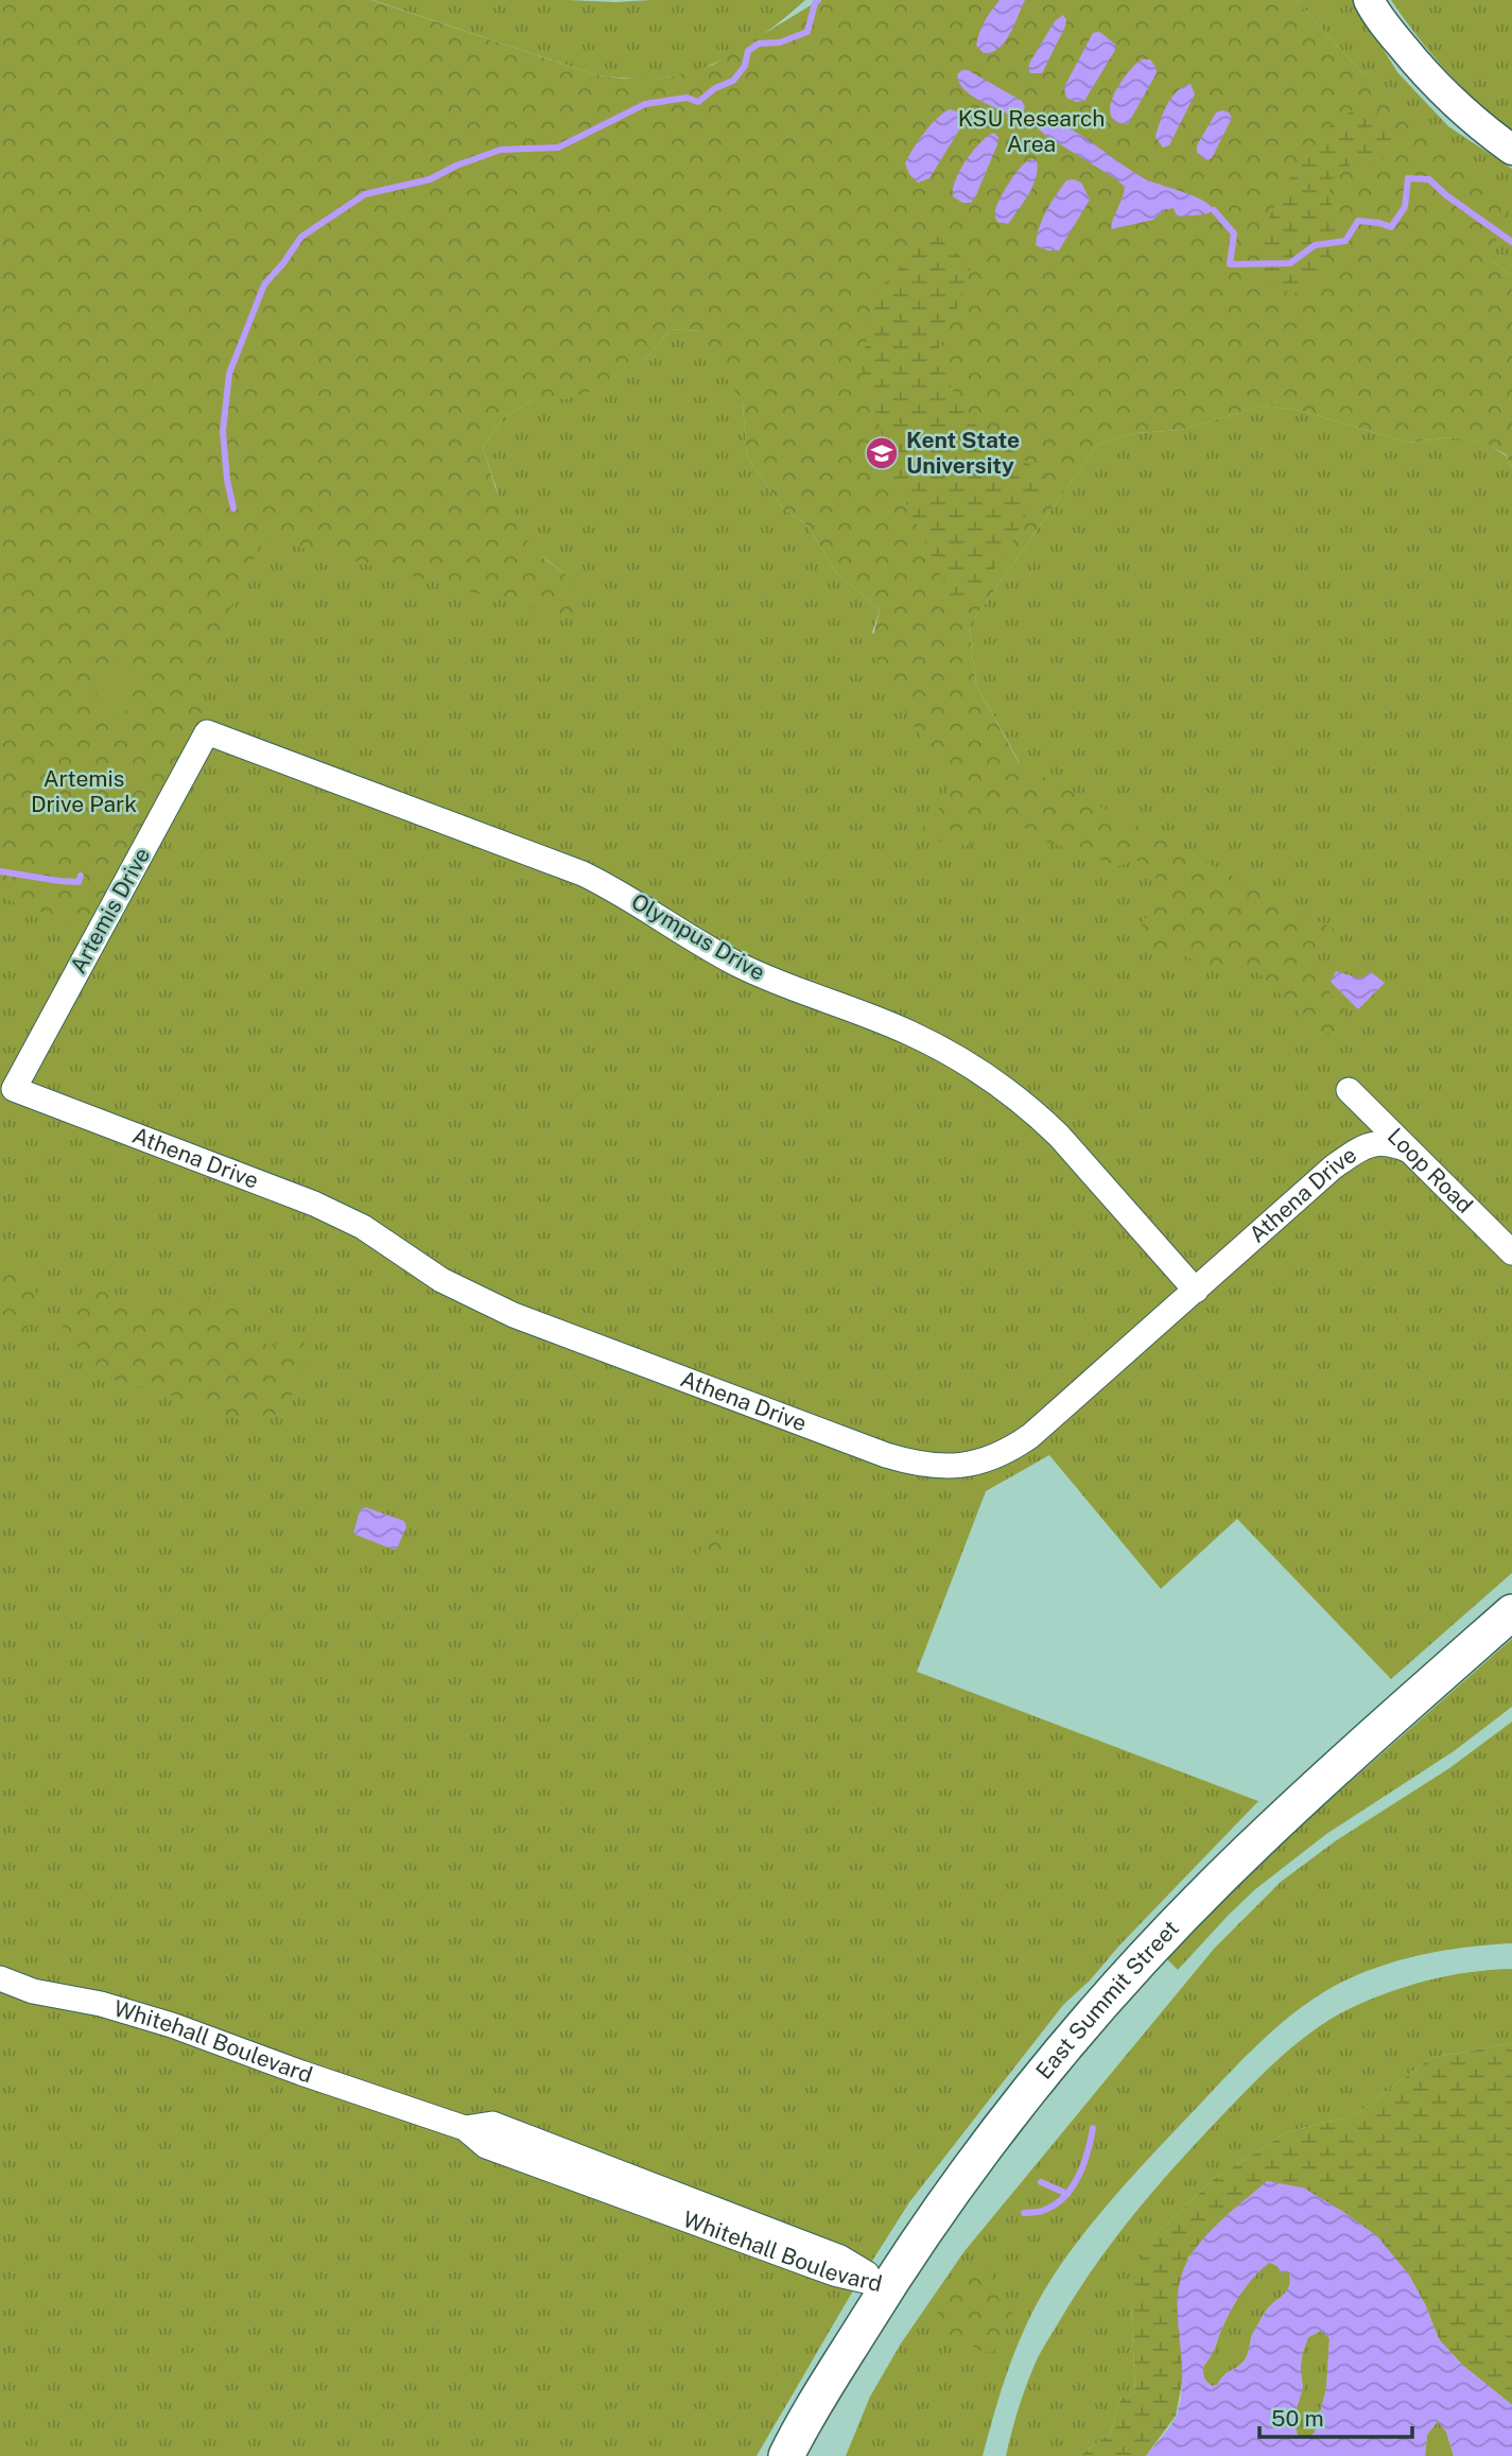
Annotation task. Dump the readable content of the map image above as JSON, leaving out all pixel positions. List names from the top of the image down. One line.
{"streets":{"main road":["East Summit Street"],"street":["Artemis Drive","Olympus Drive","Athena Drive","Loop Road","Whitehall Boulevard"]},"crossings":[["Artemis Drive","Olympus Drive"],["Artemis Drive","Athena Drive"],["Olympus Drive","Athena Drive"],["Athena Drive","Loop Road"],["East Summit Street","Whitehall Boulevard"]],"parks":["KSU Research Area","Artemis Drive Park"],"places":{"school or university":["Kent State University"]},"scale_bar":"50 m"}
